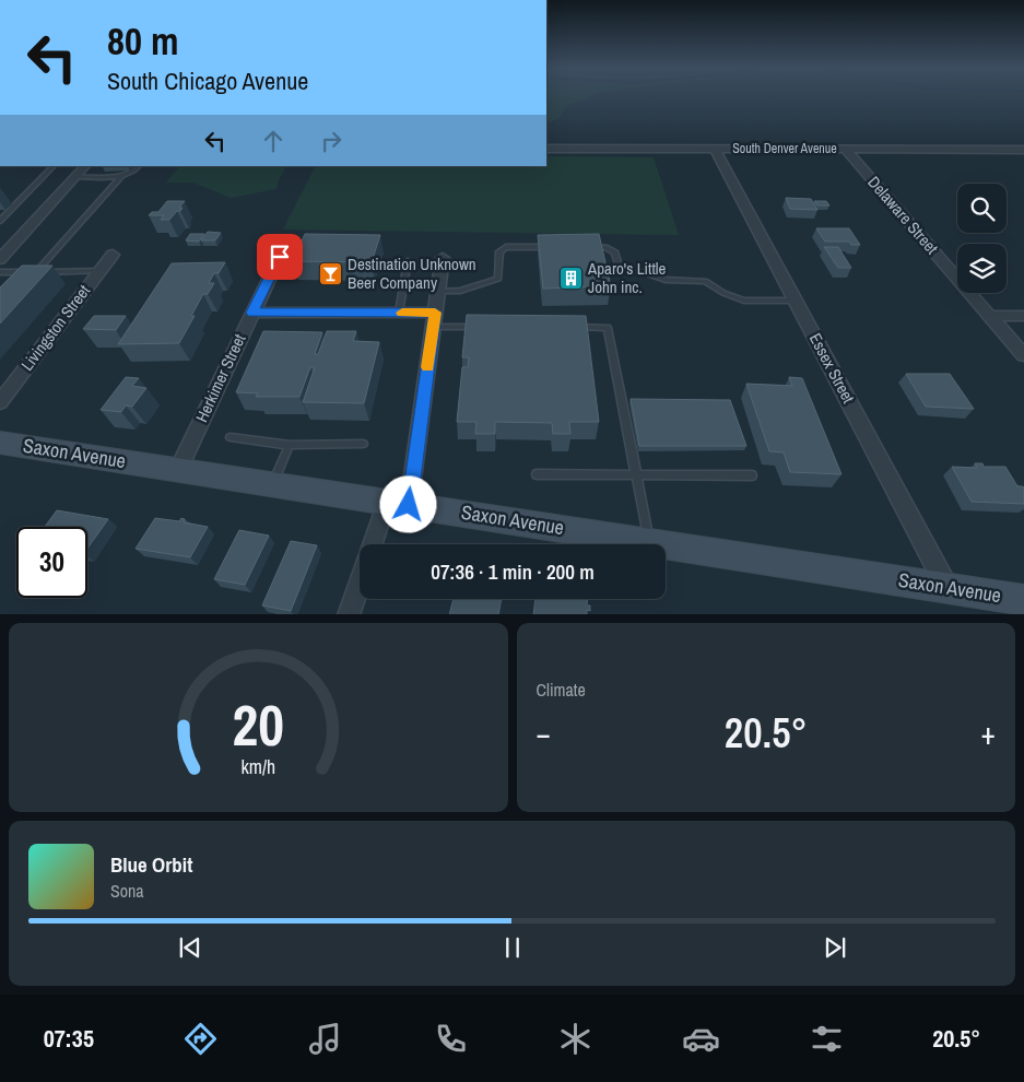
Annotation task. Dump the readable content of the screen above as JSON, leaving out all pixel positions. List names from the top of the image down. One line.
{"streets":{"street":["South Denver Avenue","Delaware Street","Livingston Street","Essex Street","Herkimer Street","Saxon Avenue"]},"crossings":[["South Denver Avenue","Delaware Street"],["South Denver Avenue","Essex Street"],["Essex Street","Saxon Avenue"],["Herkimer Street","Saxon Avenue"]],"places":{"bar":["Destination Unknown Beer Company"],"building":["Aparo's Little John inc."]},"page":{"turn":["80 m","South Chicago Avenue"],"limit":"30","trip":"07:36 · 1 min · 200 m","tile":"Climate","heat":["−","20.5°","+"],"song":["Blue Orbit","Sona"],"tabs":["07:35","20.5°"],"gauge":["20","km/h"]}}
